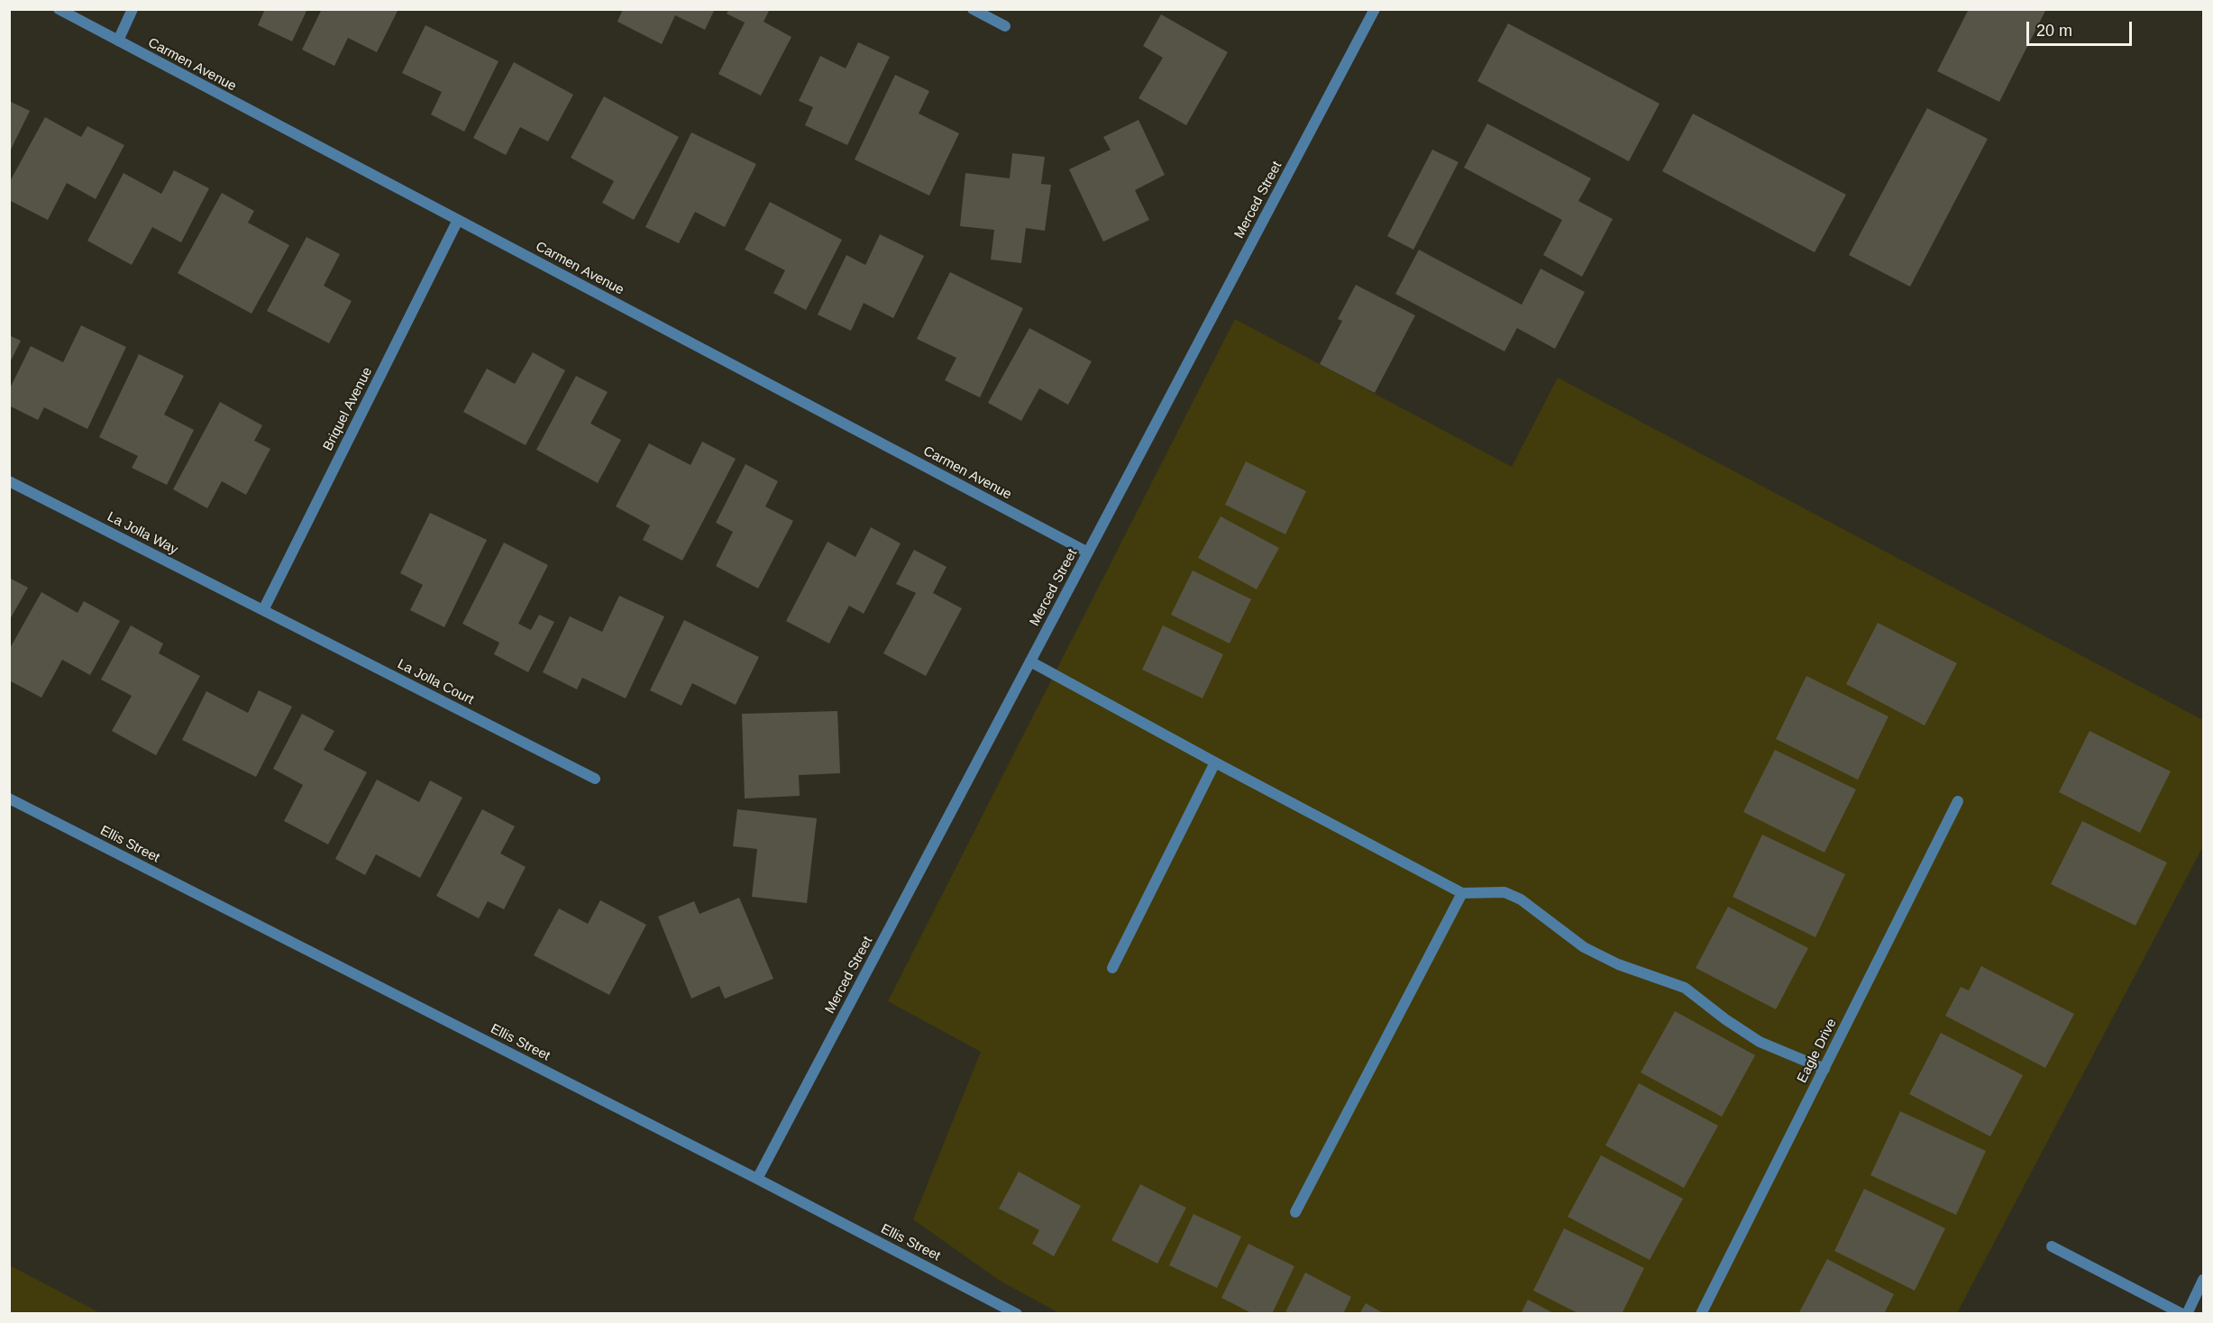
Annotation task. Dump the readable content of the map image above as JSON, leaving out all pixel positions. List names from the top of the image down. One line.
{"streets":{"street":["Carmen Avenue","Merced Street","Briquel Avenue","La Jolla Way","La Jolla Court","Ellis Street","Eagle Drive"]},"crossings":[["Carmen Avenue","Merced Street"],["Carmen Avenue","Briquel Avenue"],["Merced Street","Ellis Street"],["Briquel Avenue","La Jolla Way"],["Briquel Avenue","La Jolla Court"],["La Jolla Way","La Jolla Court"]],"scale_bar":"20 m"}
